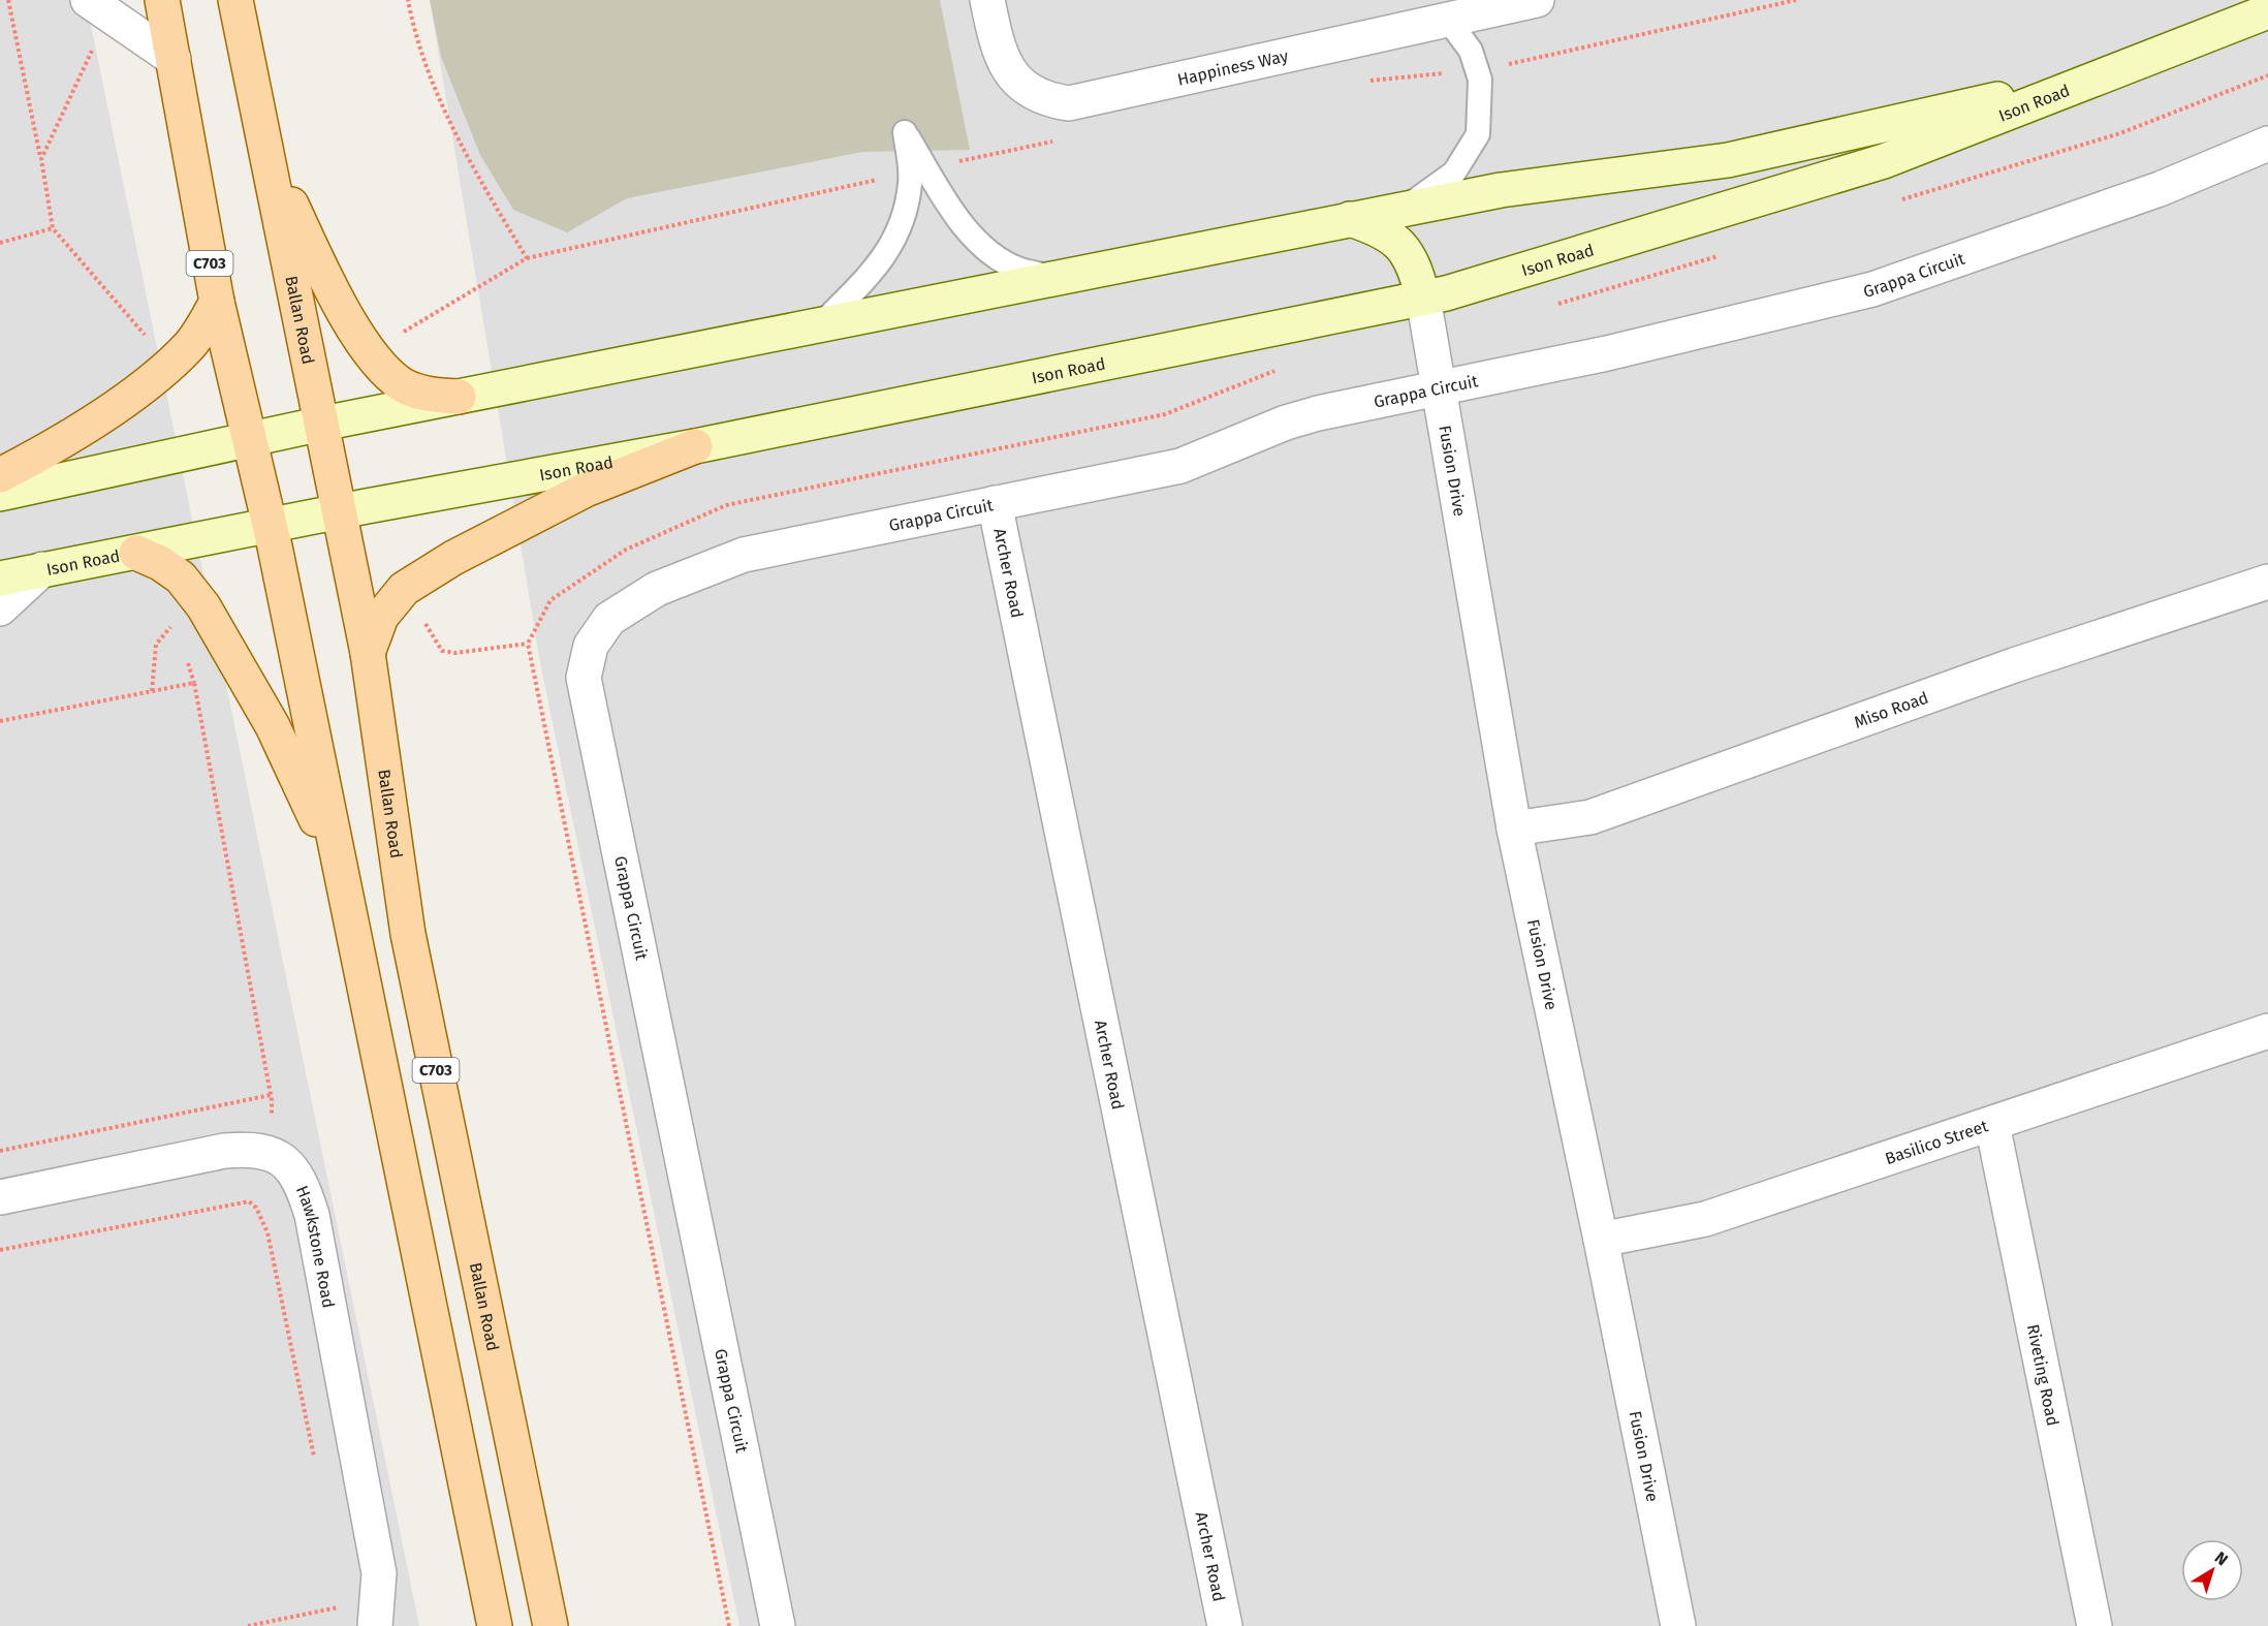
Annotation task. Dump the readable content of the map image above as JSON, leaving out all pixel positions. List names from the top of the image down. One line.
{"streets":{"main road":["Ison Road","C703","Ballan Road"],"street":["Happiness Way","Grappa Circuit","Fusion Drive","Archer Road","Miso Road","Basilico Street","Hawkstone Road","Riveting Road"]},"crossings":[["Ison Road","C703"],["Ison Road","Ballan Road"],["Ison Road","Fusion Drive"],["Grappa Circuit","Fusion Drive"],["Grappa Circuit","Archer Road"],["Fusion Drive","Miso Road"],["Fusion Drive","Basilico Street"],["Basilico Street","Riveting Road"]],"north":"top right"}
